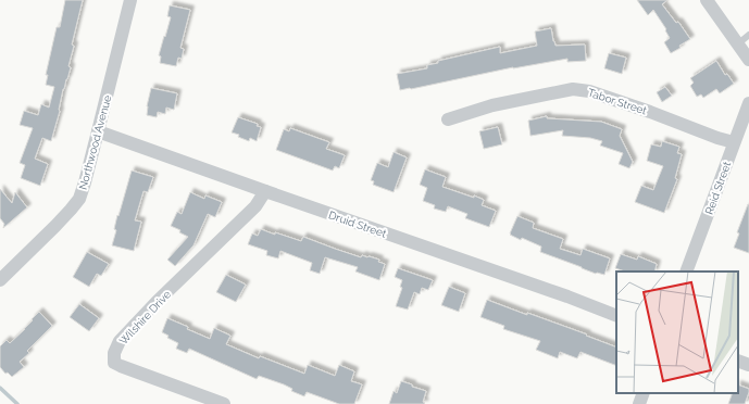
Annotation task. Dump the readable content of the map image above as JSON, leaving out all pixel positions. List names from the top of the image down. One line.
{"streets":{"street":["Tabor Street","Northwood Avenue","Reid Street","Druid Street","Wilshire Drive"]},"crossings":[["Tabor Street","Reid Street"],["Northwood Avenue","Druid Street"],["Druid Street","Wilshire Drive"]]}
